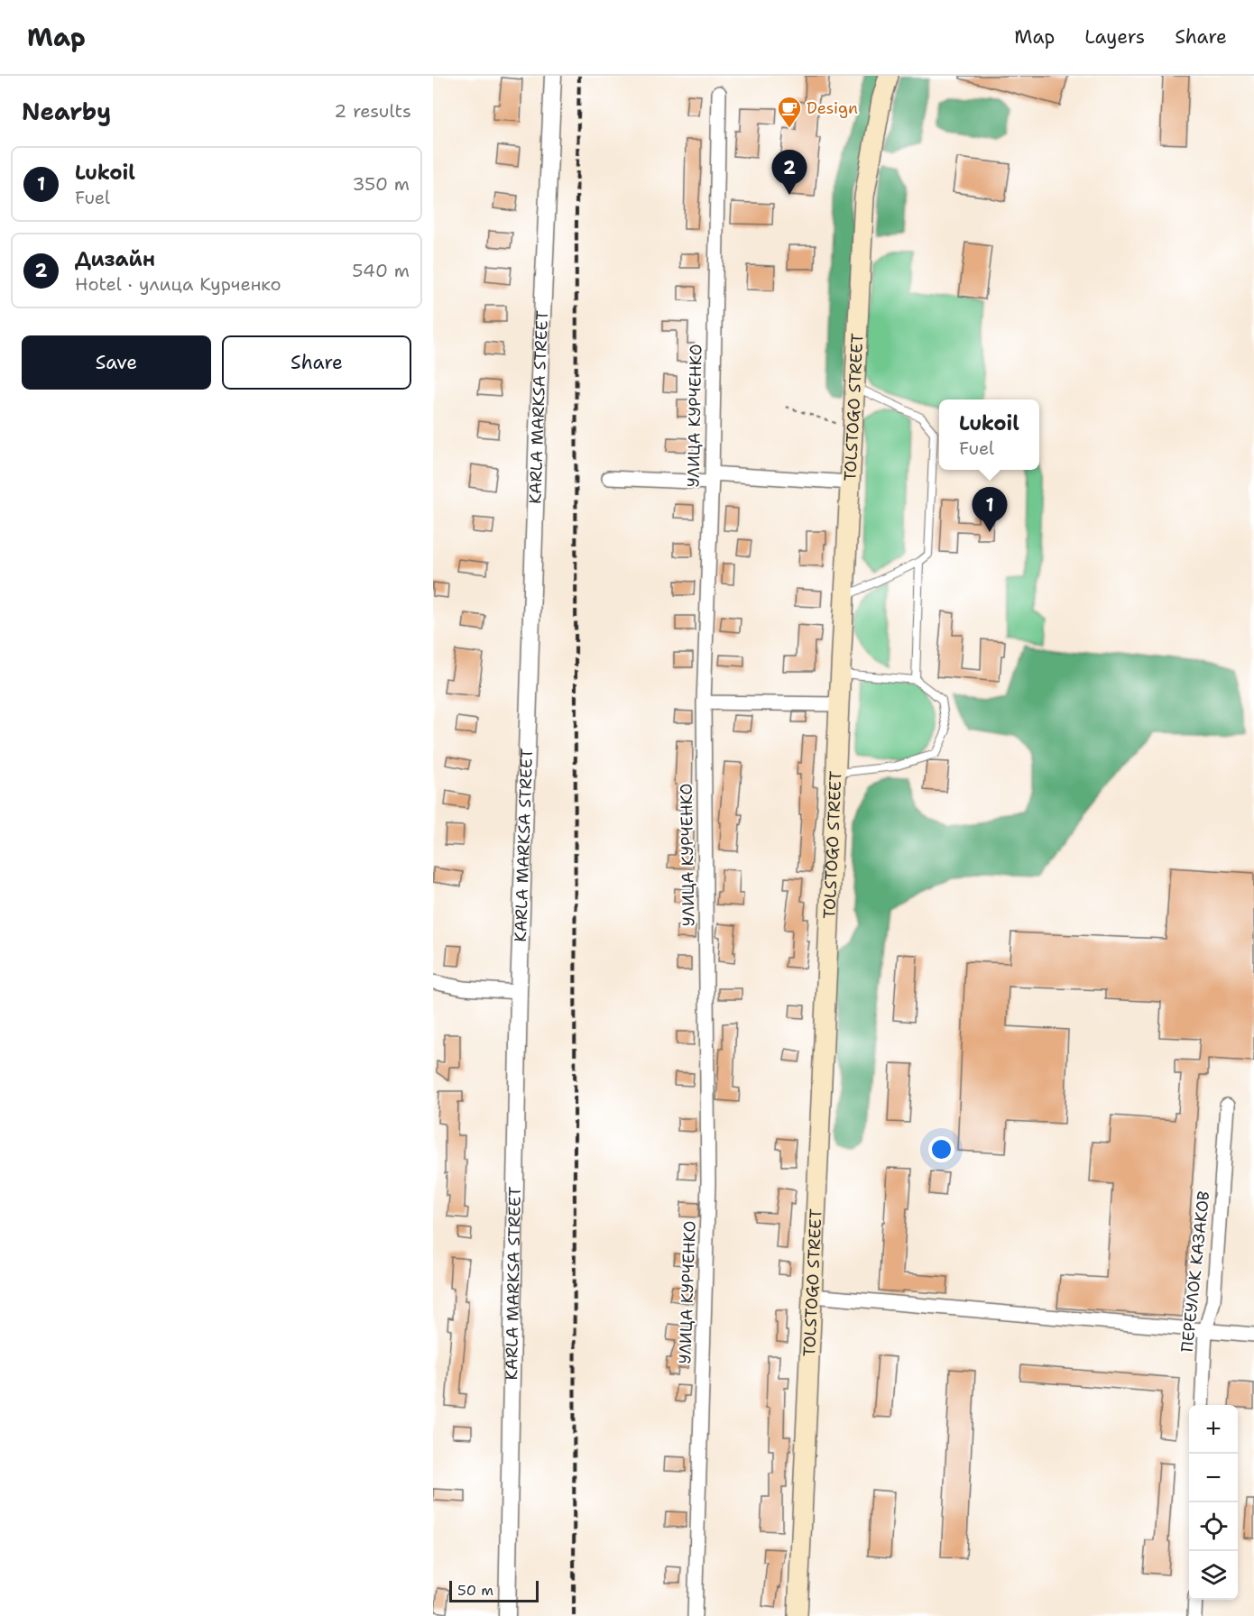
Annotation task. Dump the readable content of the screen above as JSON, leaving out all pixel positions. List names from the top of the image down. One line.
{"streets":{"main road":["TOLSTOGO STREET"],"street":["KARLA MARKSA STREET","УЛИЦА КУРЧЕНКО","ПЕРЕУЛОК КАЗАКОВ"]},"places":{"cafe":["Design"]},"scale_bar":"50 m","page":{"header":"Map","nav":["Map","Layers","Share"],"heading":["Nearby","2 results"],"list":[{"mark":"1","name":"Lukoil","note":"Fuel","value":"350 m"},{"mark":"2","name":"Дизайн","note":"Hotel · улица Курченко","value":"540 m"}],"pins":["2","1"],"buttons":["Save","Share"],"popup":["Lukoil","Fuel"],"map_buttons":["+","−"],"scale":"50 m"}}
